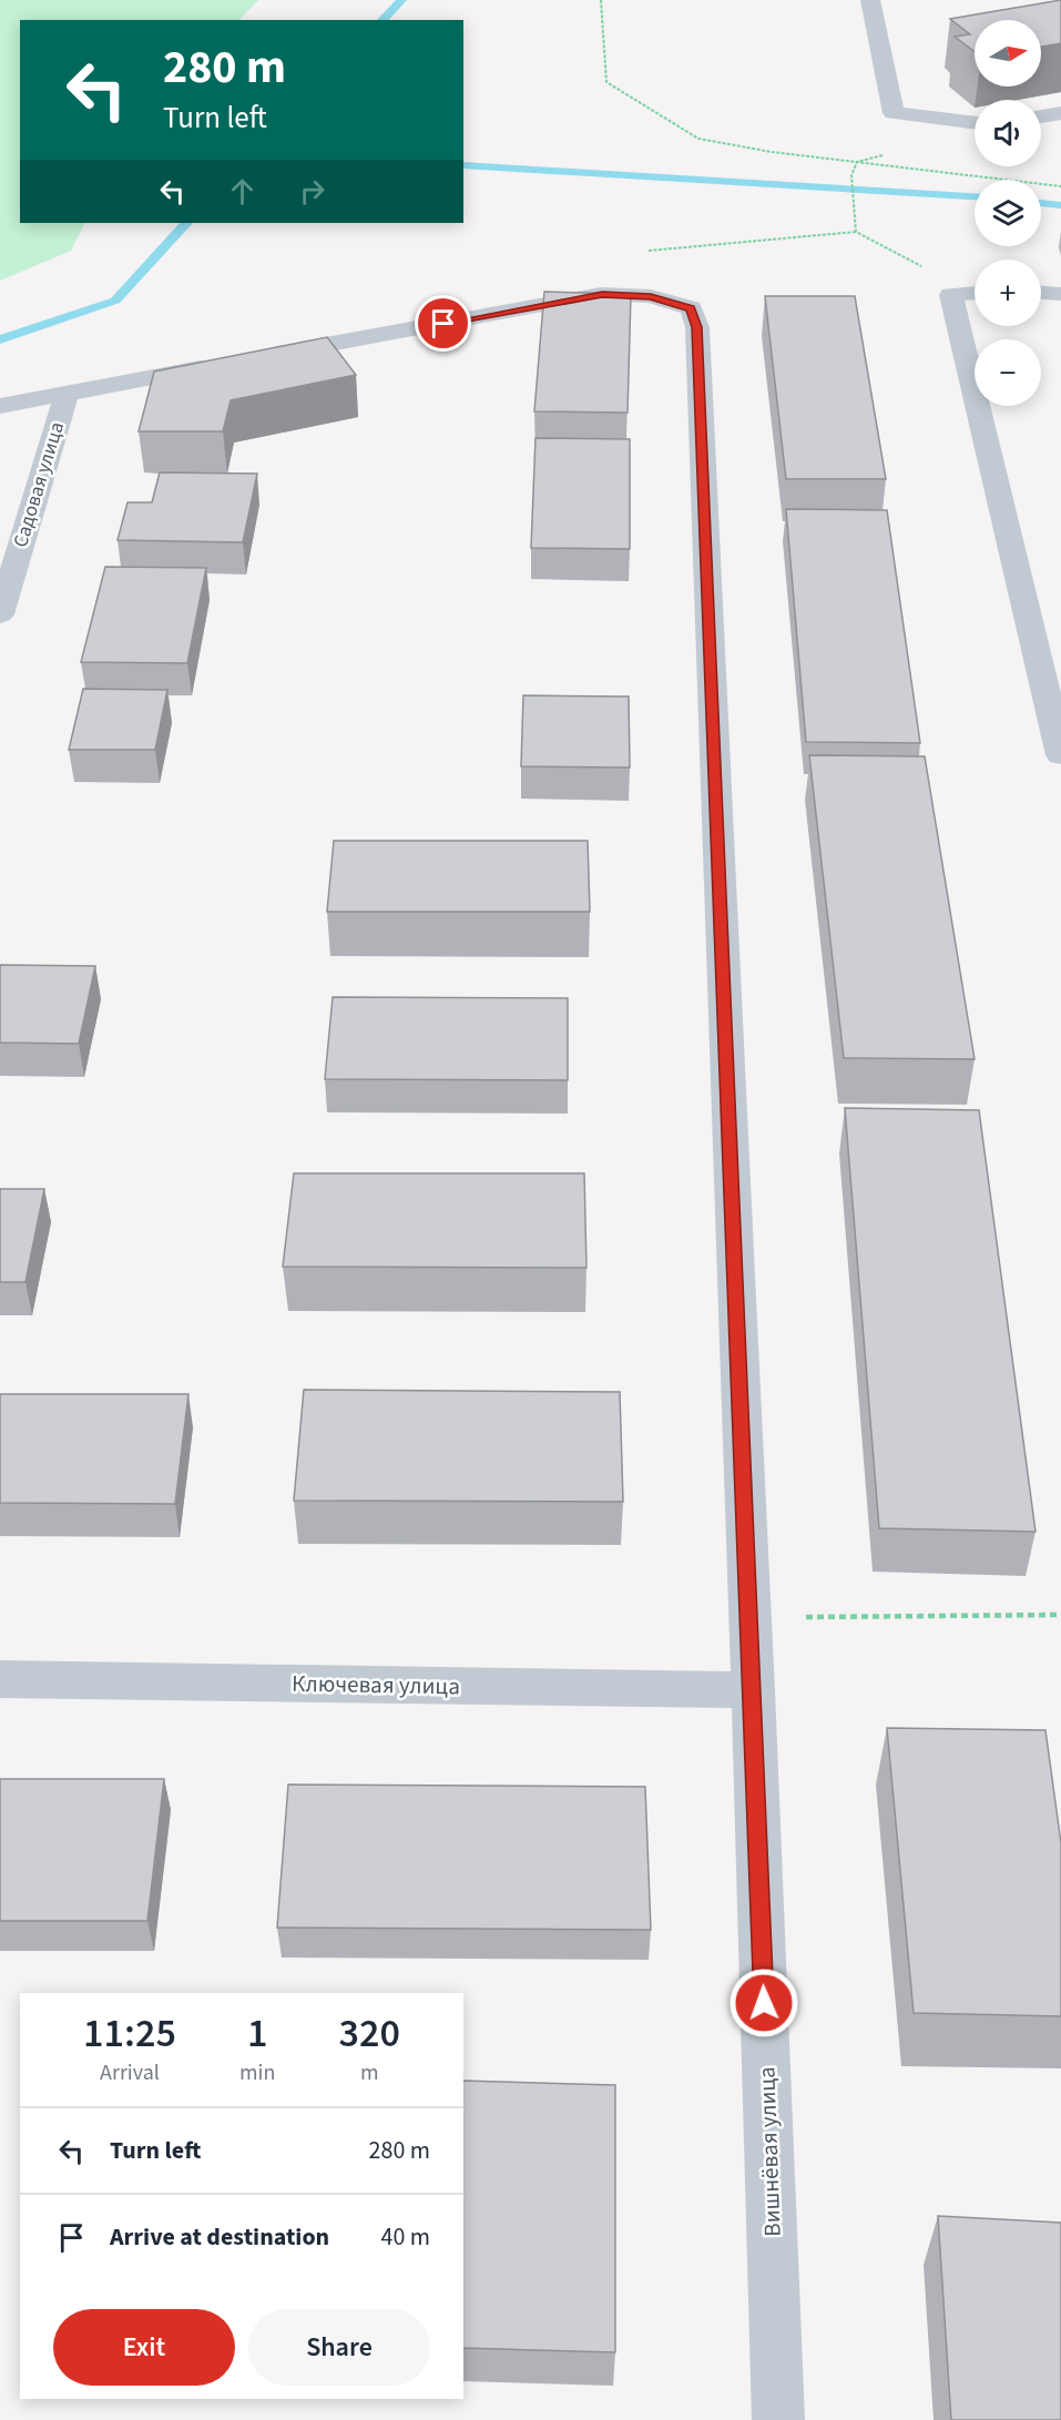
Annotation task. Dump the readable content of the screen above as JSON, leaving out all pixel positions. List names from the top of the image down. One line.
{"streets":{"street":["Садовая улица","Ключевая улица","Вишнёвая улица"]},"crossings":[["Ключевая улица","Вишнёвая улица"]],"north":"right","page":{"map_buttons":["+","−"],"turn":["280 m","Turn left"],"eta":["11:25","Arrival","1","min","320","m"],"list":[{"name":"Turn left","value":"280 m"},{"name":"Arrive at destination","value":"40 m"}],"buttons":["Exit","Share"]}}
